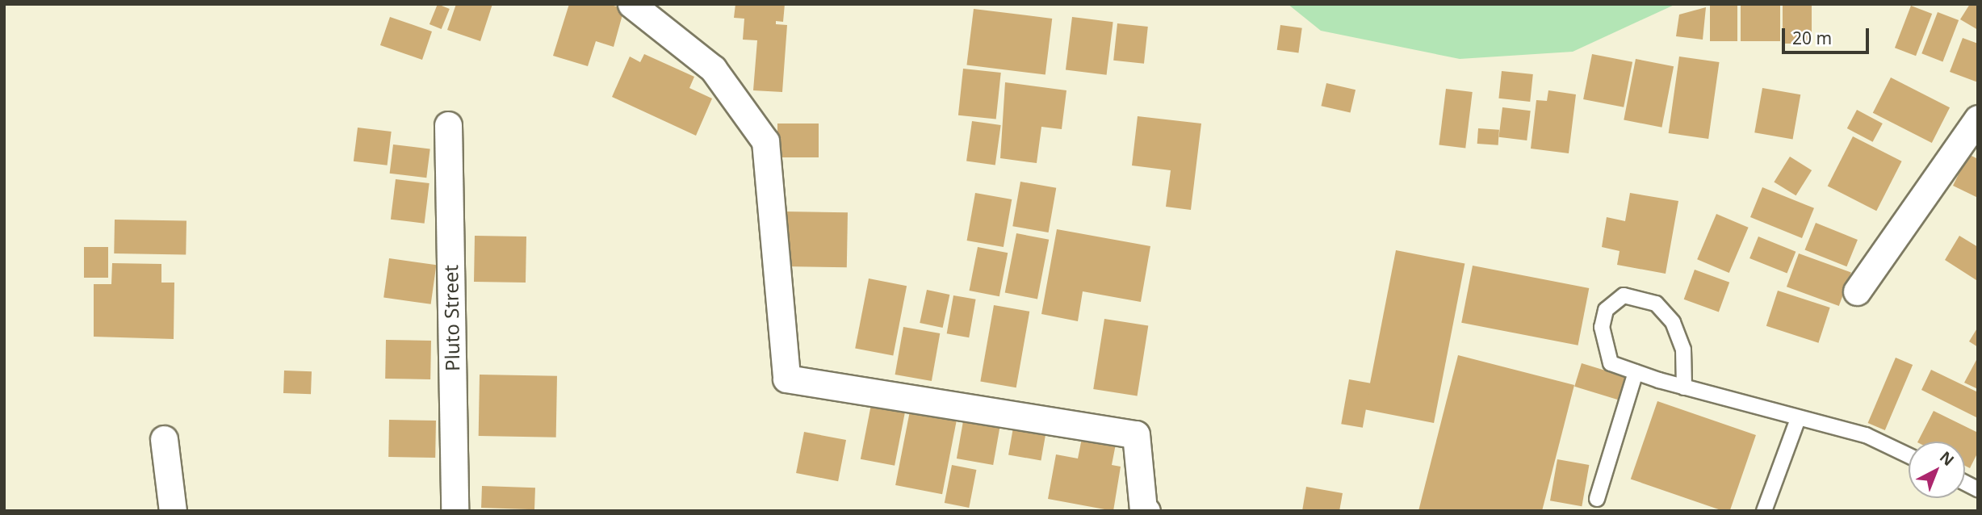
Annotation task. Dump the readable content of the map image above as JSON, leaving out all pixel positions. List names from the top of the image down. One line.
{"streets":{"street":["Pluto Street"]},"scale_bar":"20 m","north":"top right"}
